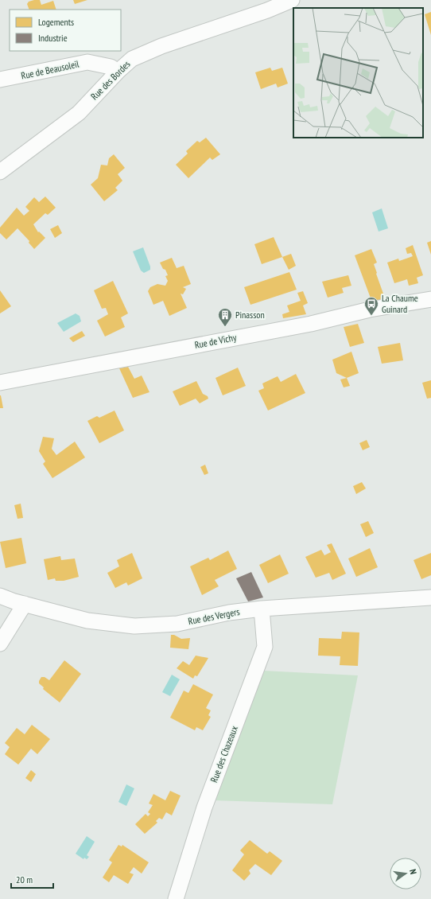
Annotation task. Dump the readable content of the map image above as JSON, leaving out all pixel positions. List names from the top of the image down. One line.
{"streets":{"street":["Rue de Beausoleil","Rue des Bordes","Rue de Vichy","Rue des Vergers","Rue des Chazeaux"]},"crossings":[["Rue de Beausoleil","Rue des Bordes"],["Rue des Vergers","Rue des Chazeaux"]],"places":{"bus stop":["La Chaume Guinard"],"building":["Pinasson"]},"legend":["Logements","Industrie"],"scale_bar":"20 m","north":"right"}
